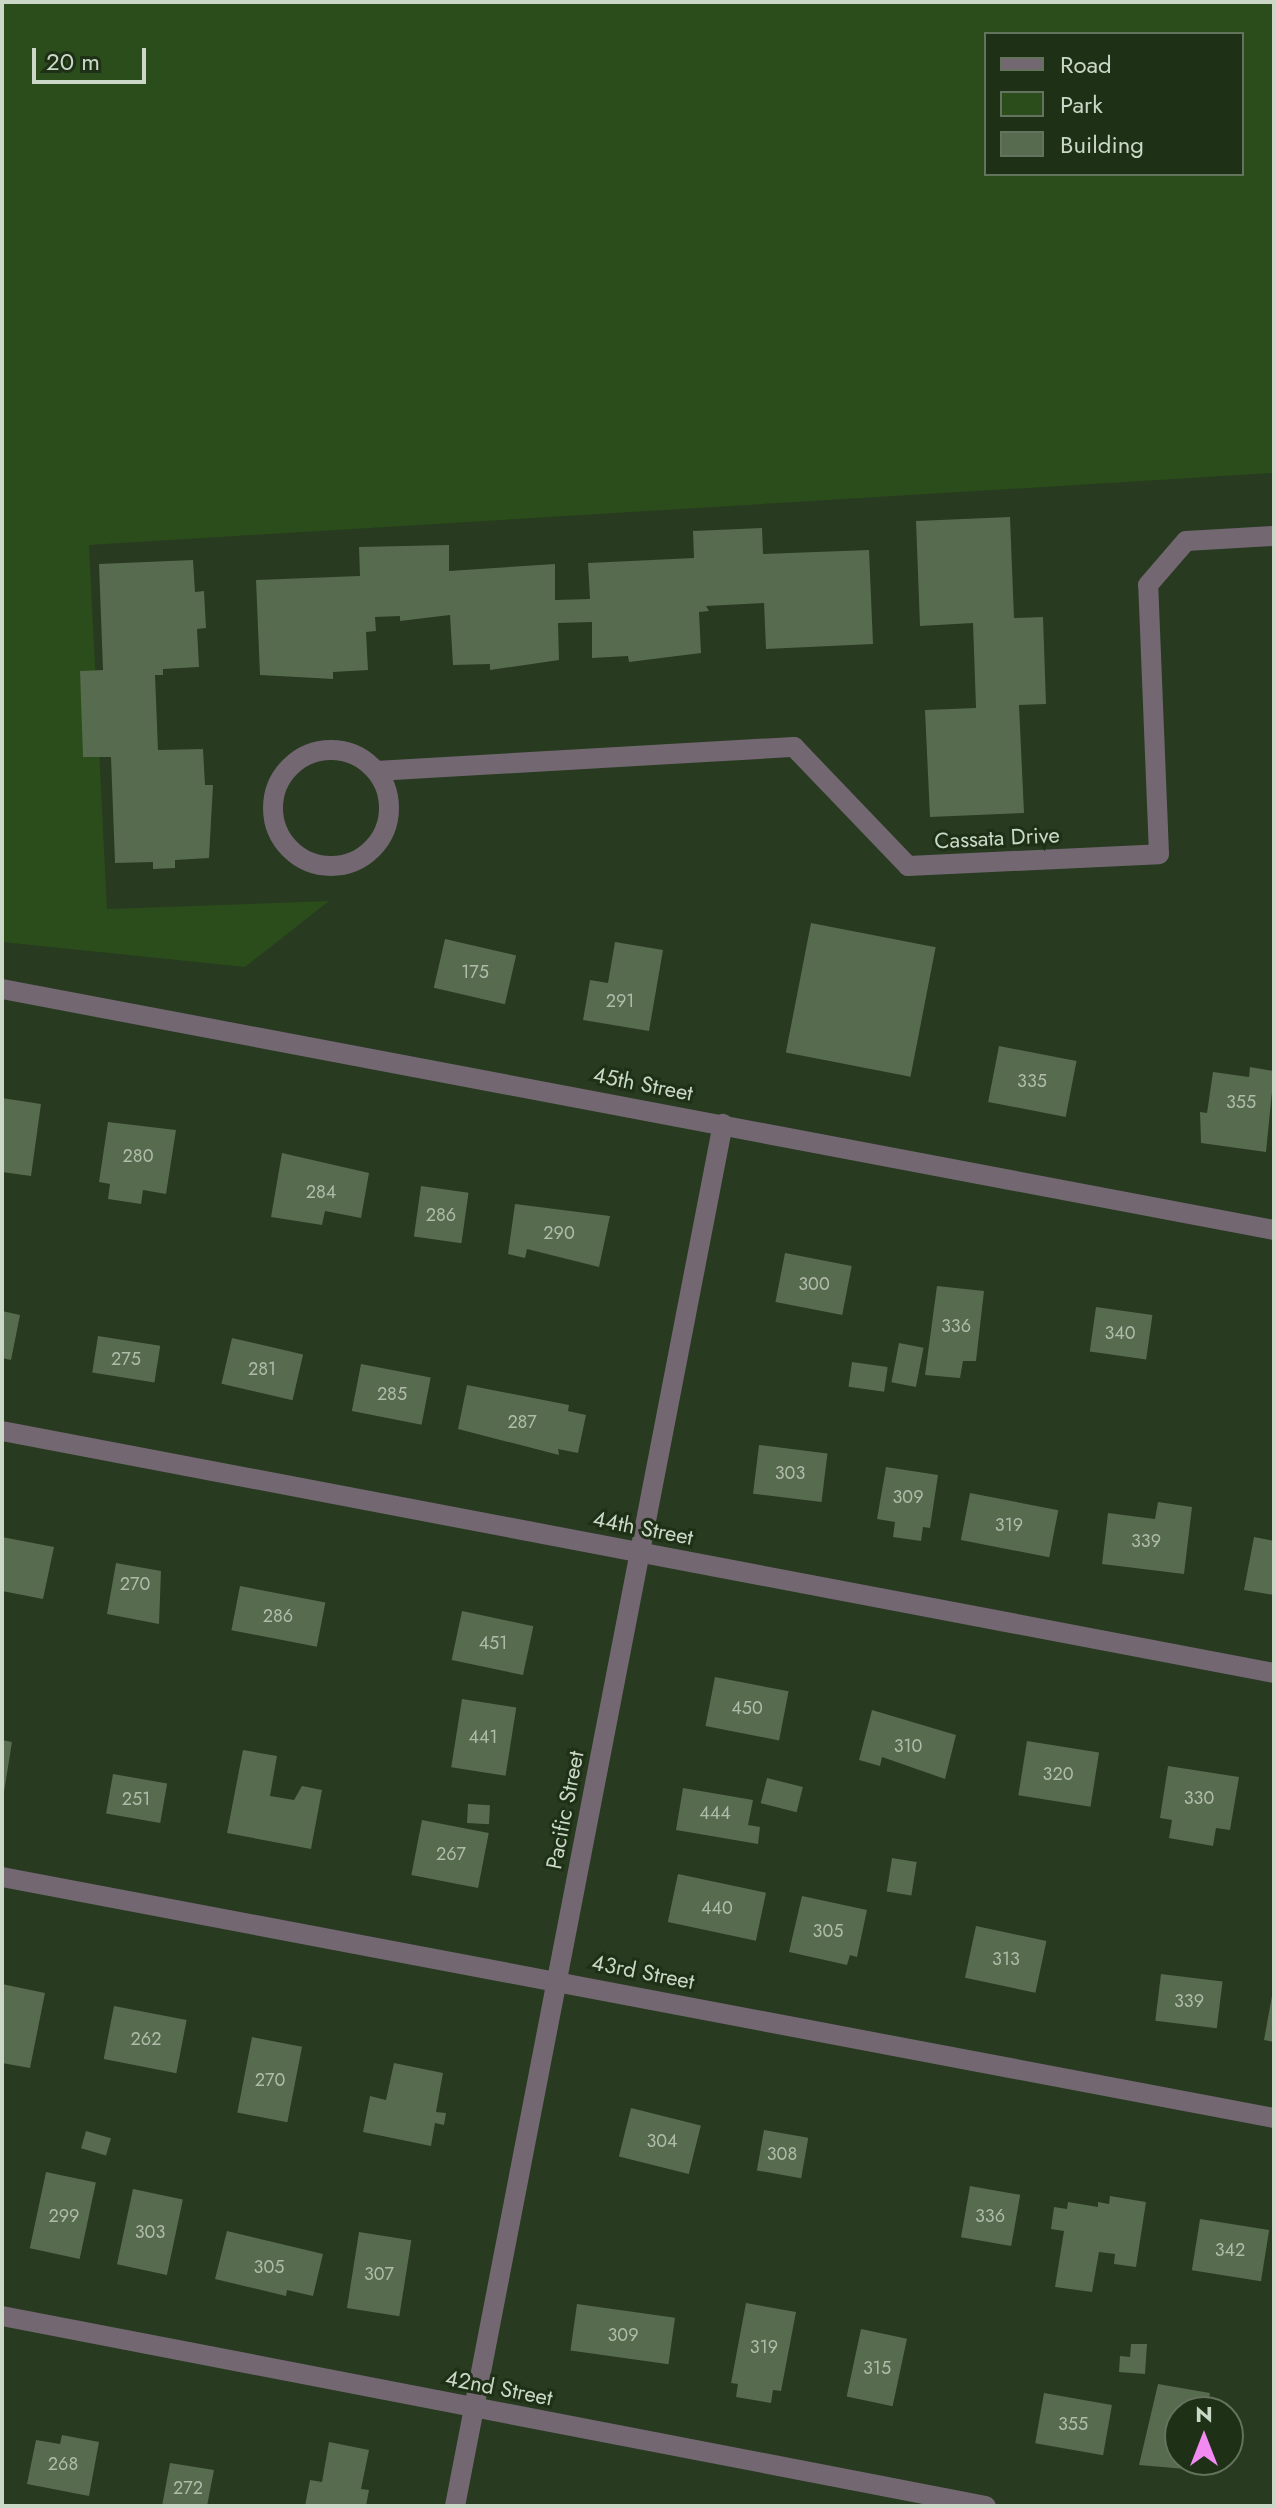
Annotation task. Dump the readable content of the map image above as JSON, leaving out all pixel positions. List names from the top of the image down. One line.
{"streets":{"street":["Cassata Drive","45th Street","44th Street","Pacific Street","43rd Street","42nd Street"]},"crossings":[["45th Street","Pacific Street"],["44th Street","Pacific Street"],["Pacific Street","43rd Street"],["Pacific Street","42nd Street"]],"house_numbers":["175","291","335","355","280","284","286","290","300","336","340","275","281","285","287","303","309","319","339","270","286","451","450","441","310","320","330","251","444","267","440","305","313","339","262","270","304","308","299","336","303","342","305","307","309","319","315","355","268","272"],"legend":["Road","Park","Building"],"scale_bar":"20 m","north":"top"}
